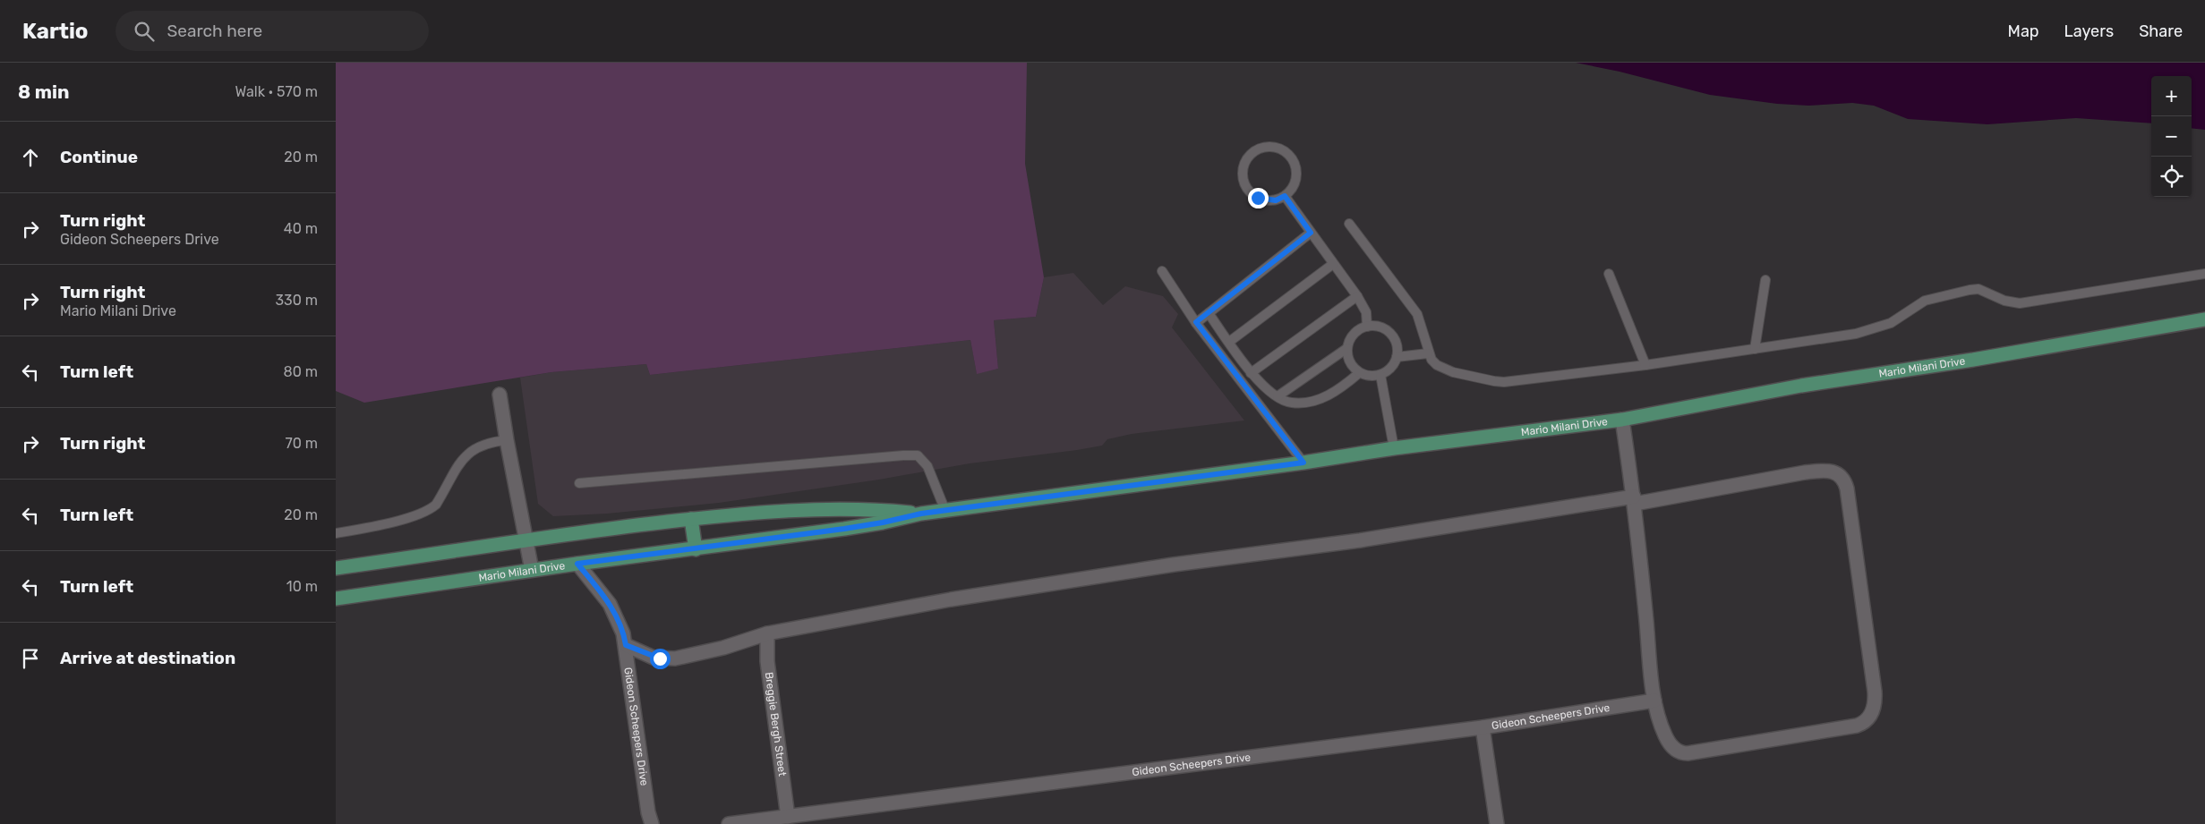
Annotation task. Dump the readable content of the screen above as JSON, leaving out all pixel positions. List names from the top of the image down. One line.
{"streets":{"main road":["Mario Milani Drive"],"street":["Gideon Scheepers Drive","Breggie Bergh Street"]},"crossings":[["Mario Milani Drive","Gideon Scheepers Drive"],["Gideon Scheepers Drive","Breggie Bergh Street"]],"page":{"header":"Kartio","search":"Search here","nav":["Map","Layers","Share"],"heading":["8 min","Walk · 570 m"],"map_buttons":["+","−"],"list":[["Continue","20 m"],["Turn right","Gideon Scheepers Drive","40 m"],["Turn right","Mario Milani Drive","330 m"],["Turn left","80 m"],["Turn right","70 m"],["Turn left","20 m"],["Turn left","10 m"],"Arrive at destination"]}}
